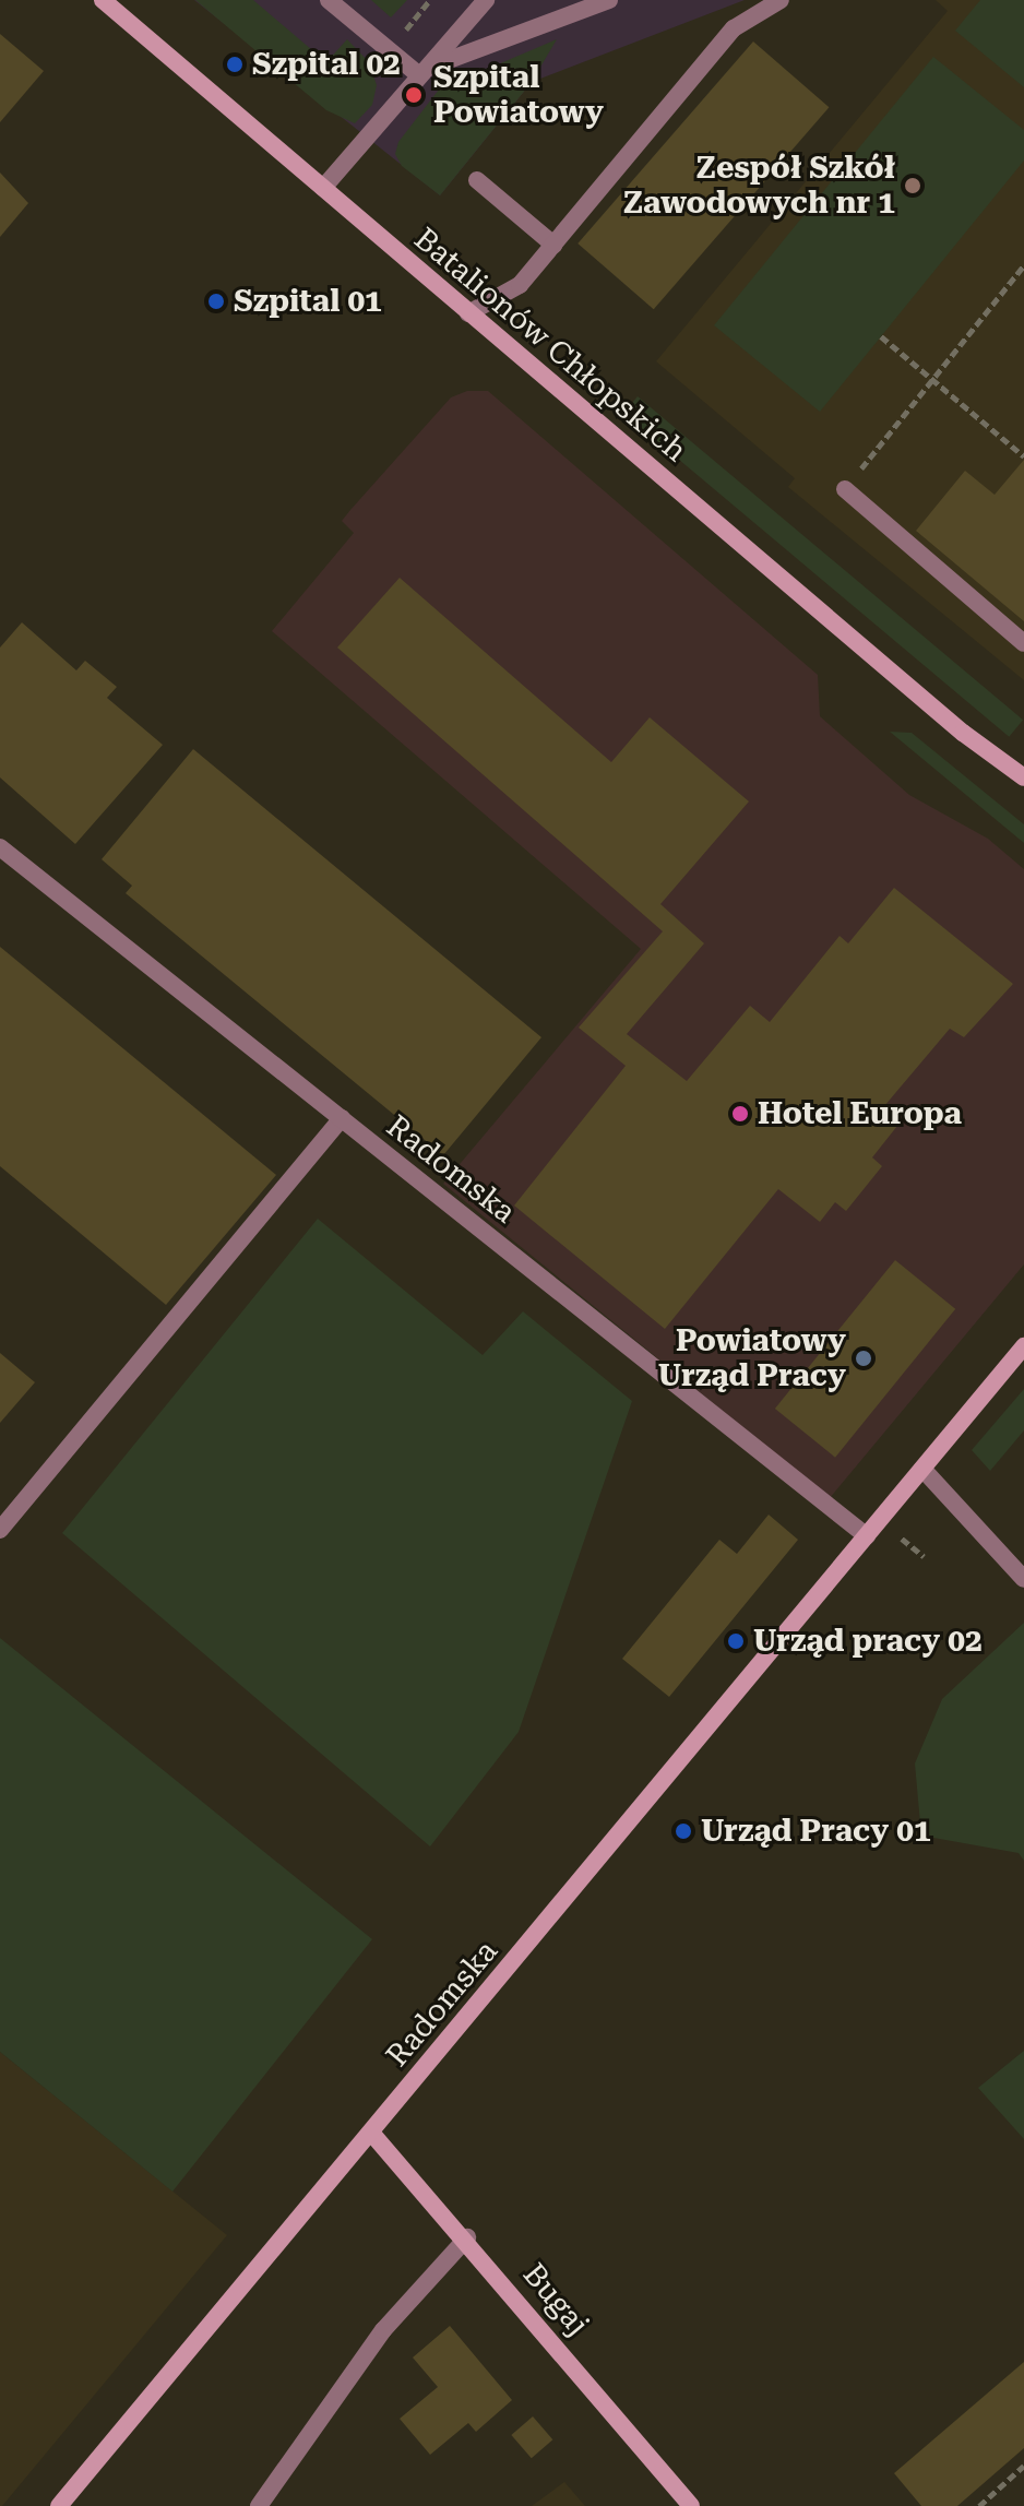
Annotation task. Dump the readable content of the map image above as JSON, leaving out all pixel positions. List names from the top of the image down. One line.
{"streets":{"street":["Batalionów Chłopskich","Radomska","Bugaj"]},"crossings":[["Radomska","Bugaj"]],"places":["Szpital 02","Szpital Powiatowy","Zespół Szkół Zawodowych nr 1","Szpital 01","Hotel Europa","Powiatowy Urząd Pracy","Urząd pracy 02","Urząd Pracy 01"]}
